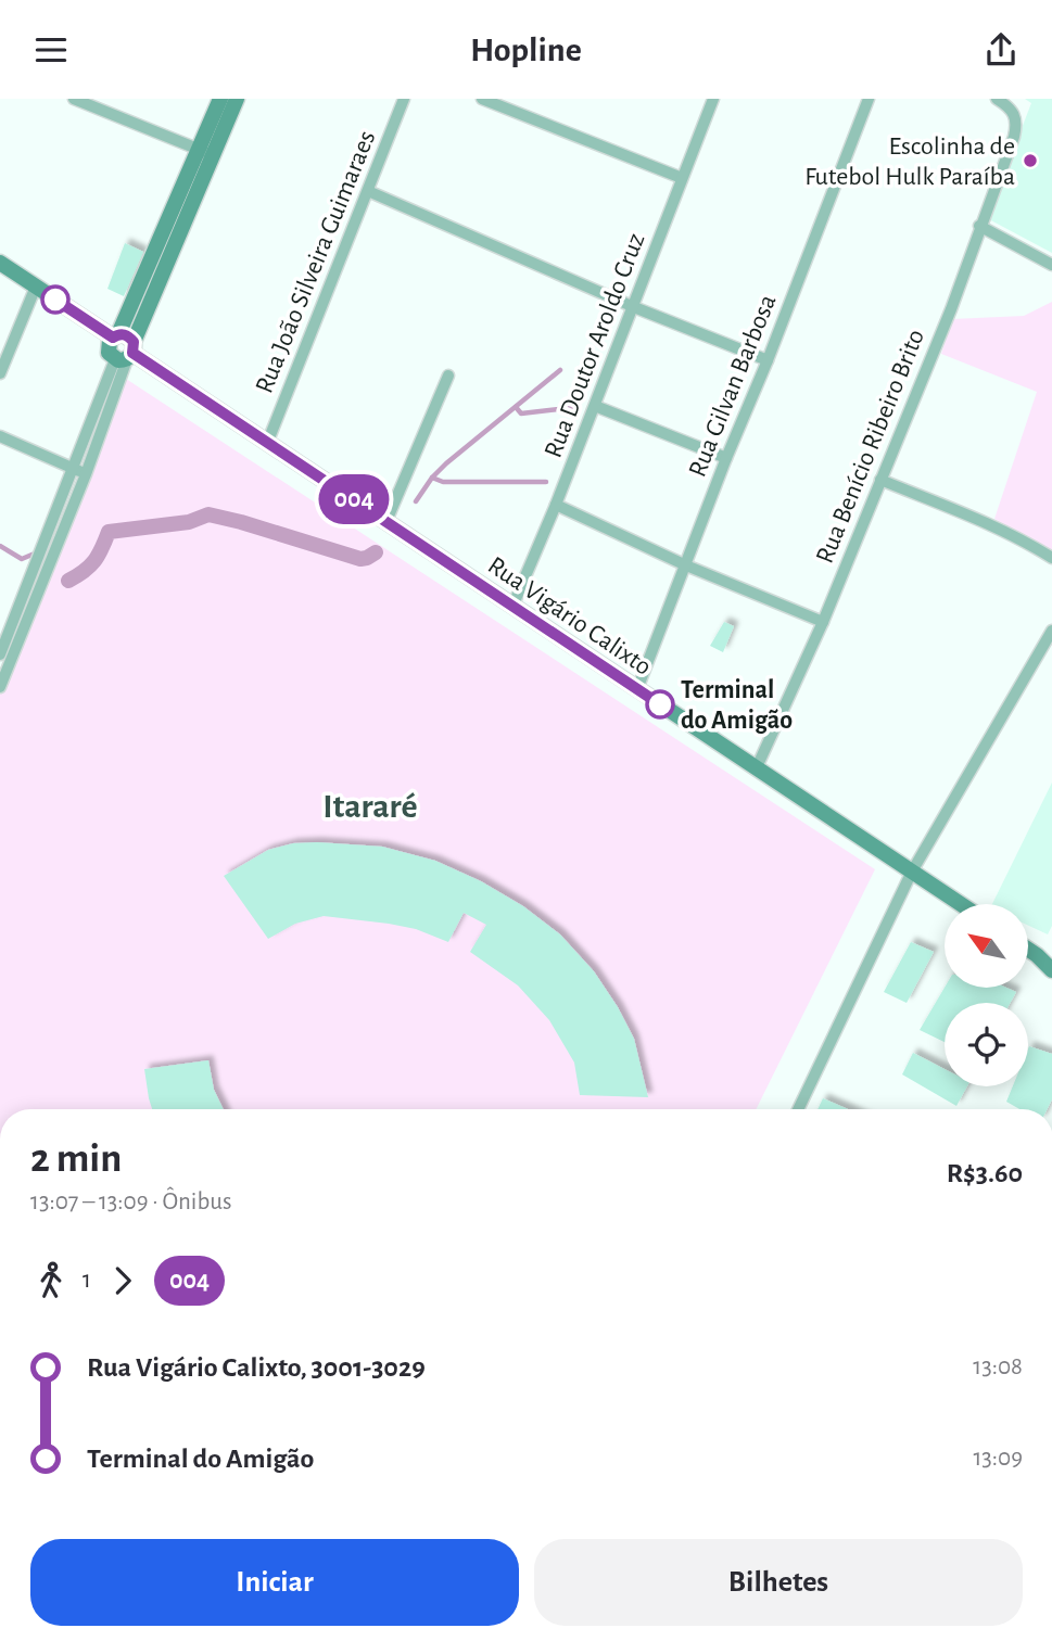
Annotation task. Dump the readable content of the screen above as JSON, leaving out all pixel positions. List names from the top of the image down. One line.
{"streets":{"main road":["Rua Vigário Calixto"],"street":["Rua João Silveira Guimaraes","Rua Doutor Aroldo Cruz","Rua Gilvan Barbosa","Rua Benício Ribeiro Brito"]},"crossings":[["Rua João Silveira Guimaraes","Rua Vigário Calixto"],["Rua Doutor Aroldo Cruz","Rua Vigário Calixto"],["Rua Gilvan Barbosa","Rua Vigário Calixto"],["Rua Benício Ribeiro Brito","Rua Vigário Calixto"]],"districts":["Itararé"],"places":["Escolinha de Futebol Hulk Paraíba","Terminal do Amigão"],"lines":["bus line 004"],"north":"top left","page":{"header":"Hopline","on_map":"004","heading":["2 min","13:07 – 13:09 · Ônibus","R$3.60"],"legs":["1","004"],"list":[{"name":"Rua Vigário Calixto, 3001-3029","value":"13:08"},{"name":"Terminal do Amigão","value":"13:09"}],"buttons":["Iniciar","Bilhetes"]}}
